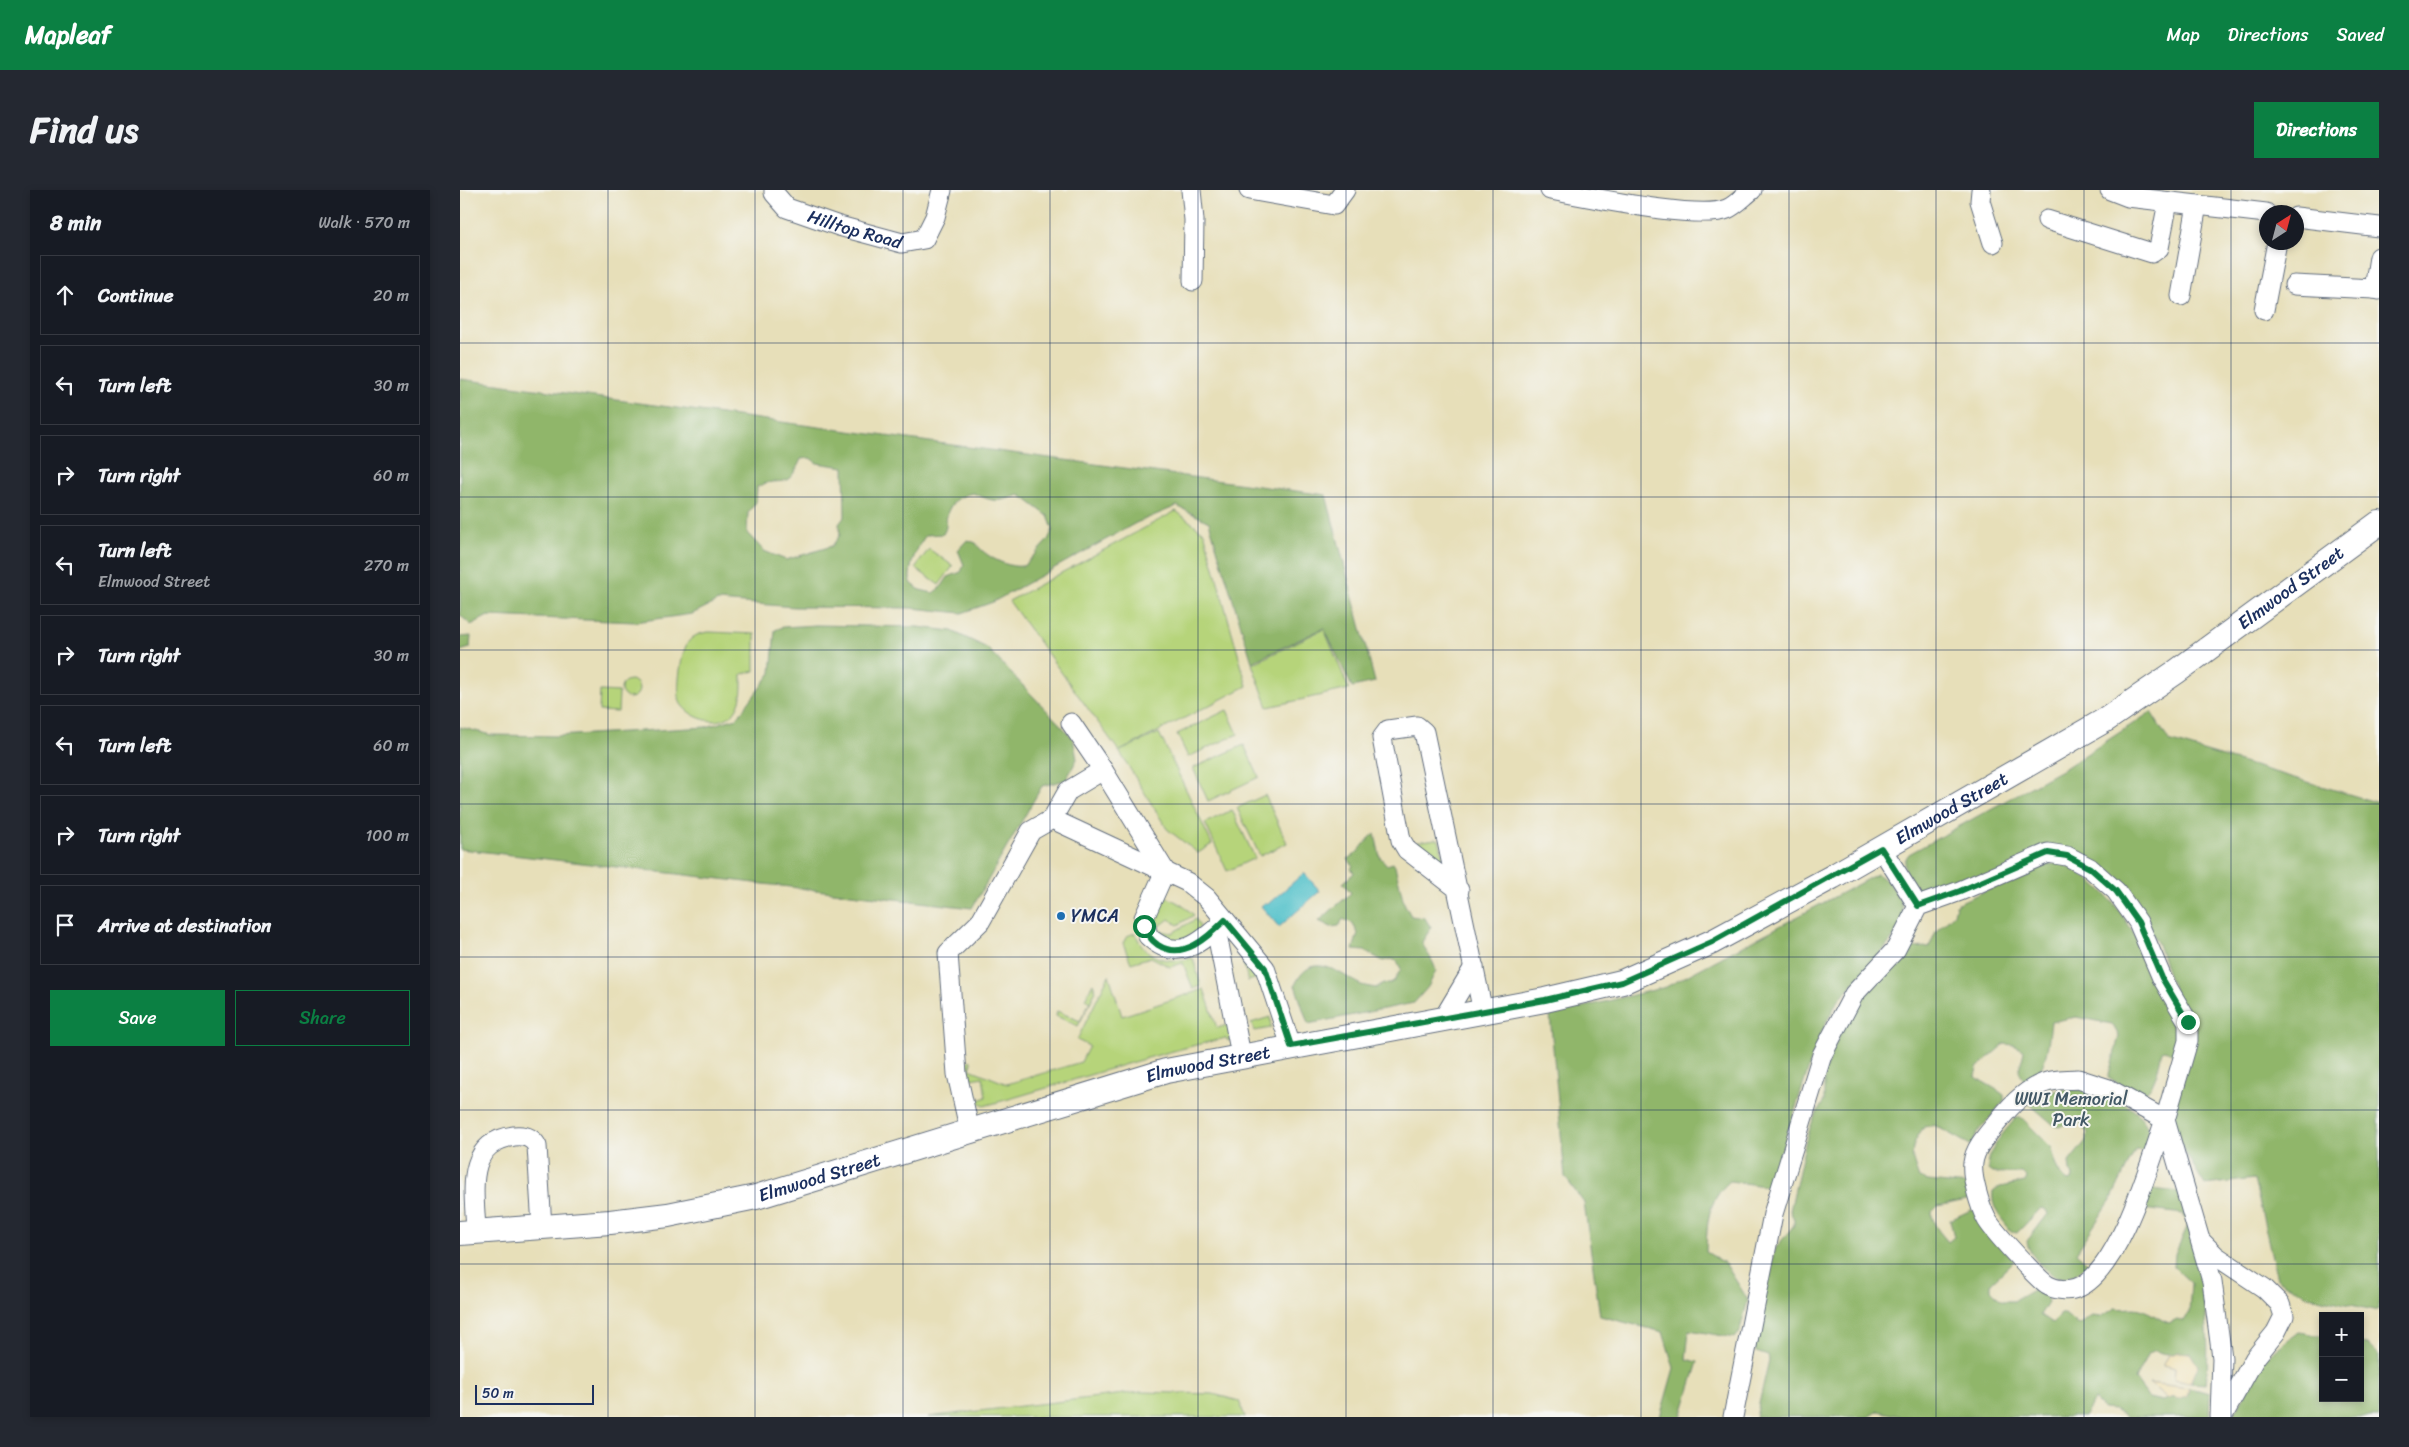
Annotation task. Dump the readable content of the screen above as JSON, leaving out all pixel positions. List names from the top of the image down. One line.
{"streets":{"main road":["Elmwood Street"],"street":["Hilltop Road"]},"parks":["WWI Memorial Park"],"places":["YMCA"],"scale_bar":"50 m","north":"top right","page":{"header":"Mapleaf","nav":["Map","Directions","Saved"],"title":"Find us","buttons":["Directions",["Save","Share"]],"heading":["8 min","Walk · 570 m"],"list":[["Continue","20 m"],["Turn left","30 m"],["Turn right","60 m"],["Turn left","Elmwood Street","270 m"],["Turn right","30 m"],["Turn left","60 m"],["Turn right","100 m"],"Arrive at destination"],"map_buttons":["+","−"],"scale":"50 m"}}
